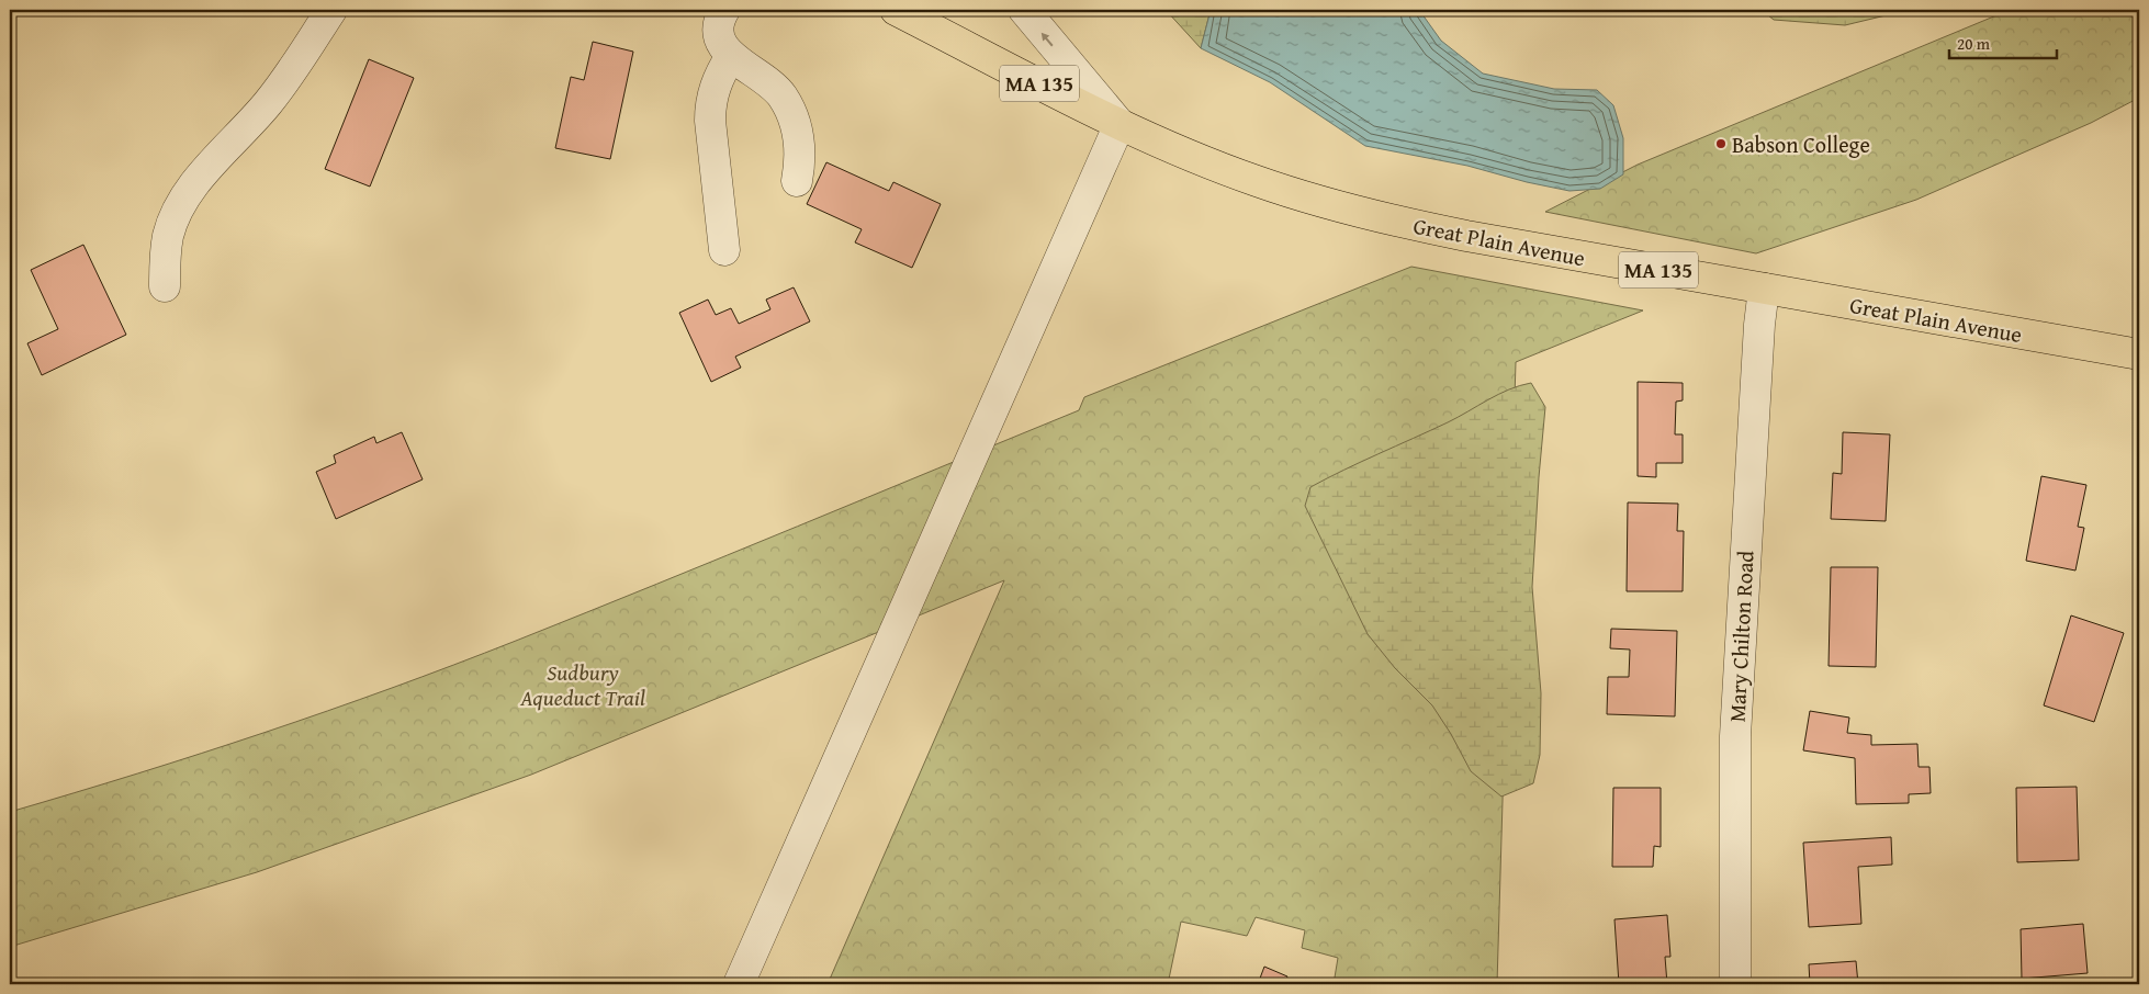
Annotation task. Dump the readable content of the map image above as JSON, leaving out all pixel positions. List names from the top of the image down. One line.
{"streets":{"main road":["MA 135","Great Plain Avenue"],"street":["Mary Chilton Road"]},"crossings":[["Great Plain Avenue","Mary Chilton Road"]],"parks":["Sudbury Aqueduct Trail"],"places":["Babson College"],"scale_bar":"20 m"}
